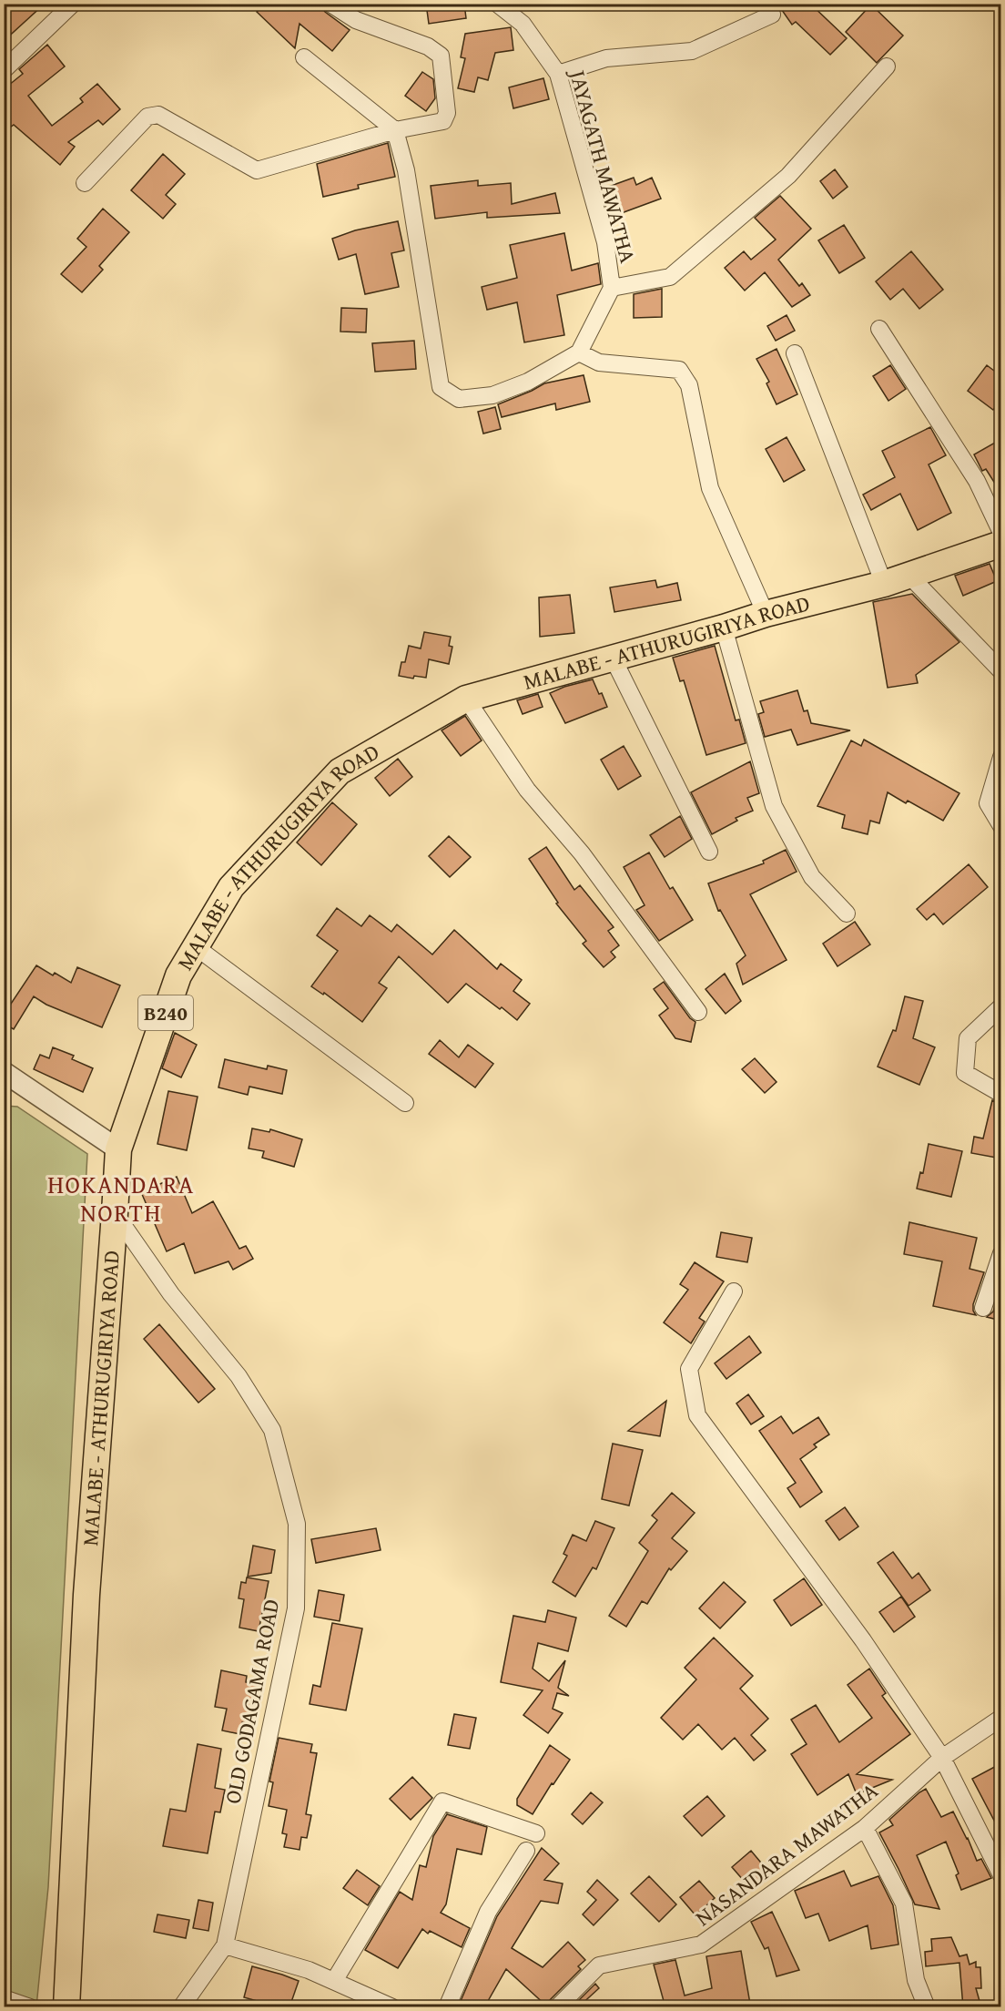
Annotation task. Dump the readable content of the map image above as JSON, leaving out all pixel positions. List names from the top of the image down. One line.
{"streets":{"main road":["MALABE - ATHURUGIRIYA ROAD","B240"],"street":["JAYAGATH MAWATHA","OLD GODAGAMA ROAD","NASANDARA MAWATHA"]},"crossings":[["MALABE - ATHURUGIRIYA ROAD","OLD GODAGAMA ROAD"]],"districts":["HOKANDARA NORTH"]}
